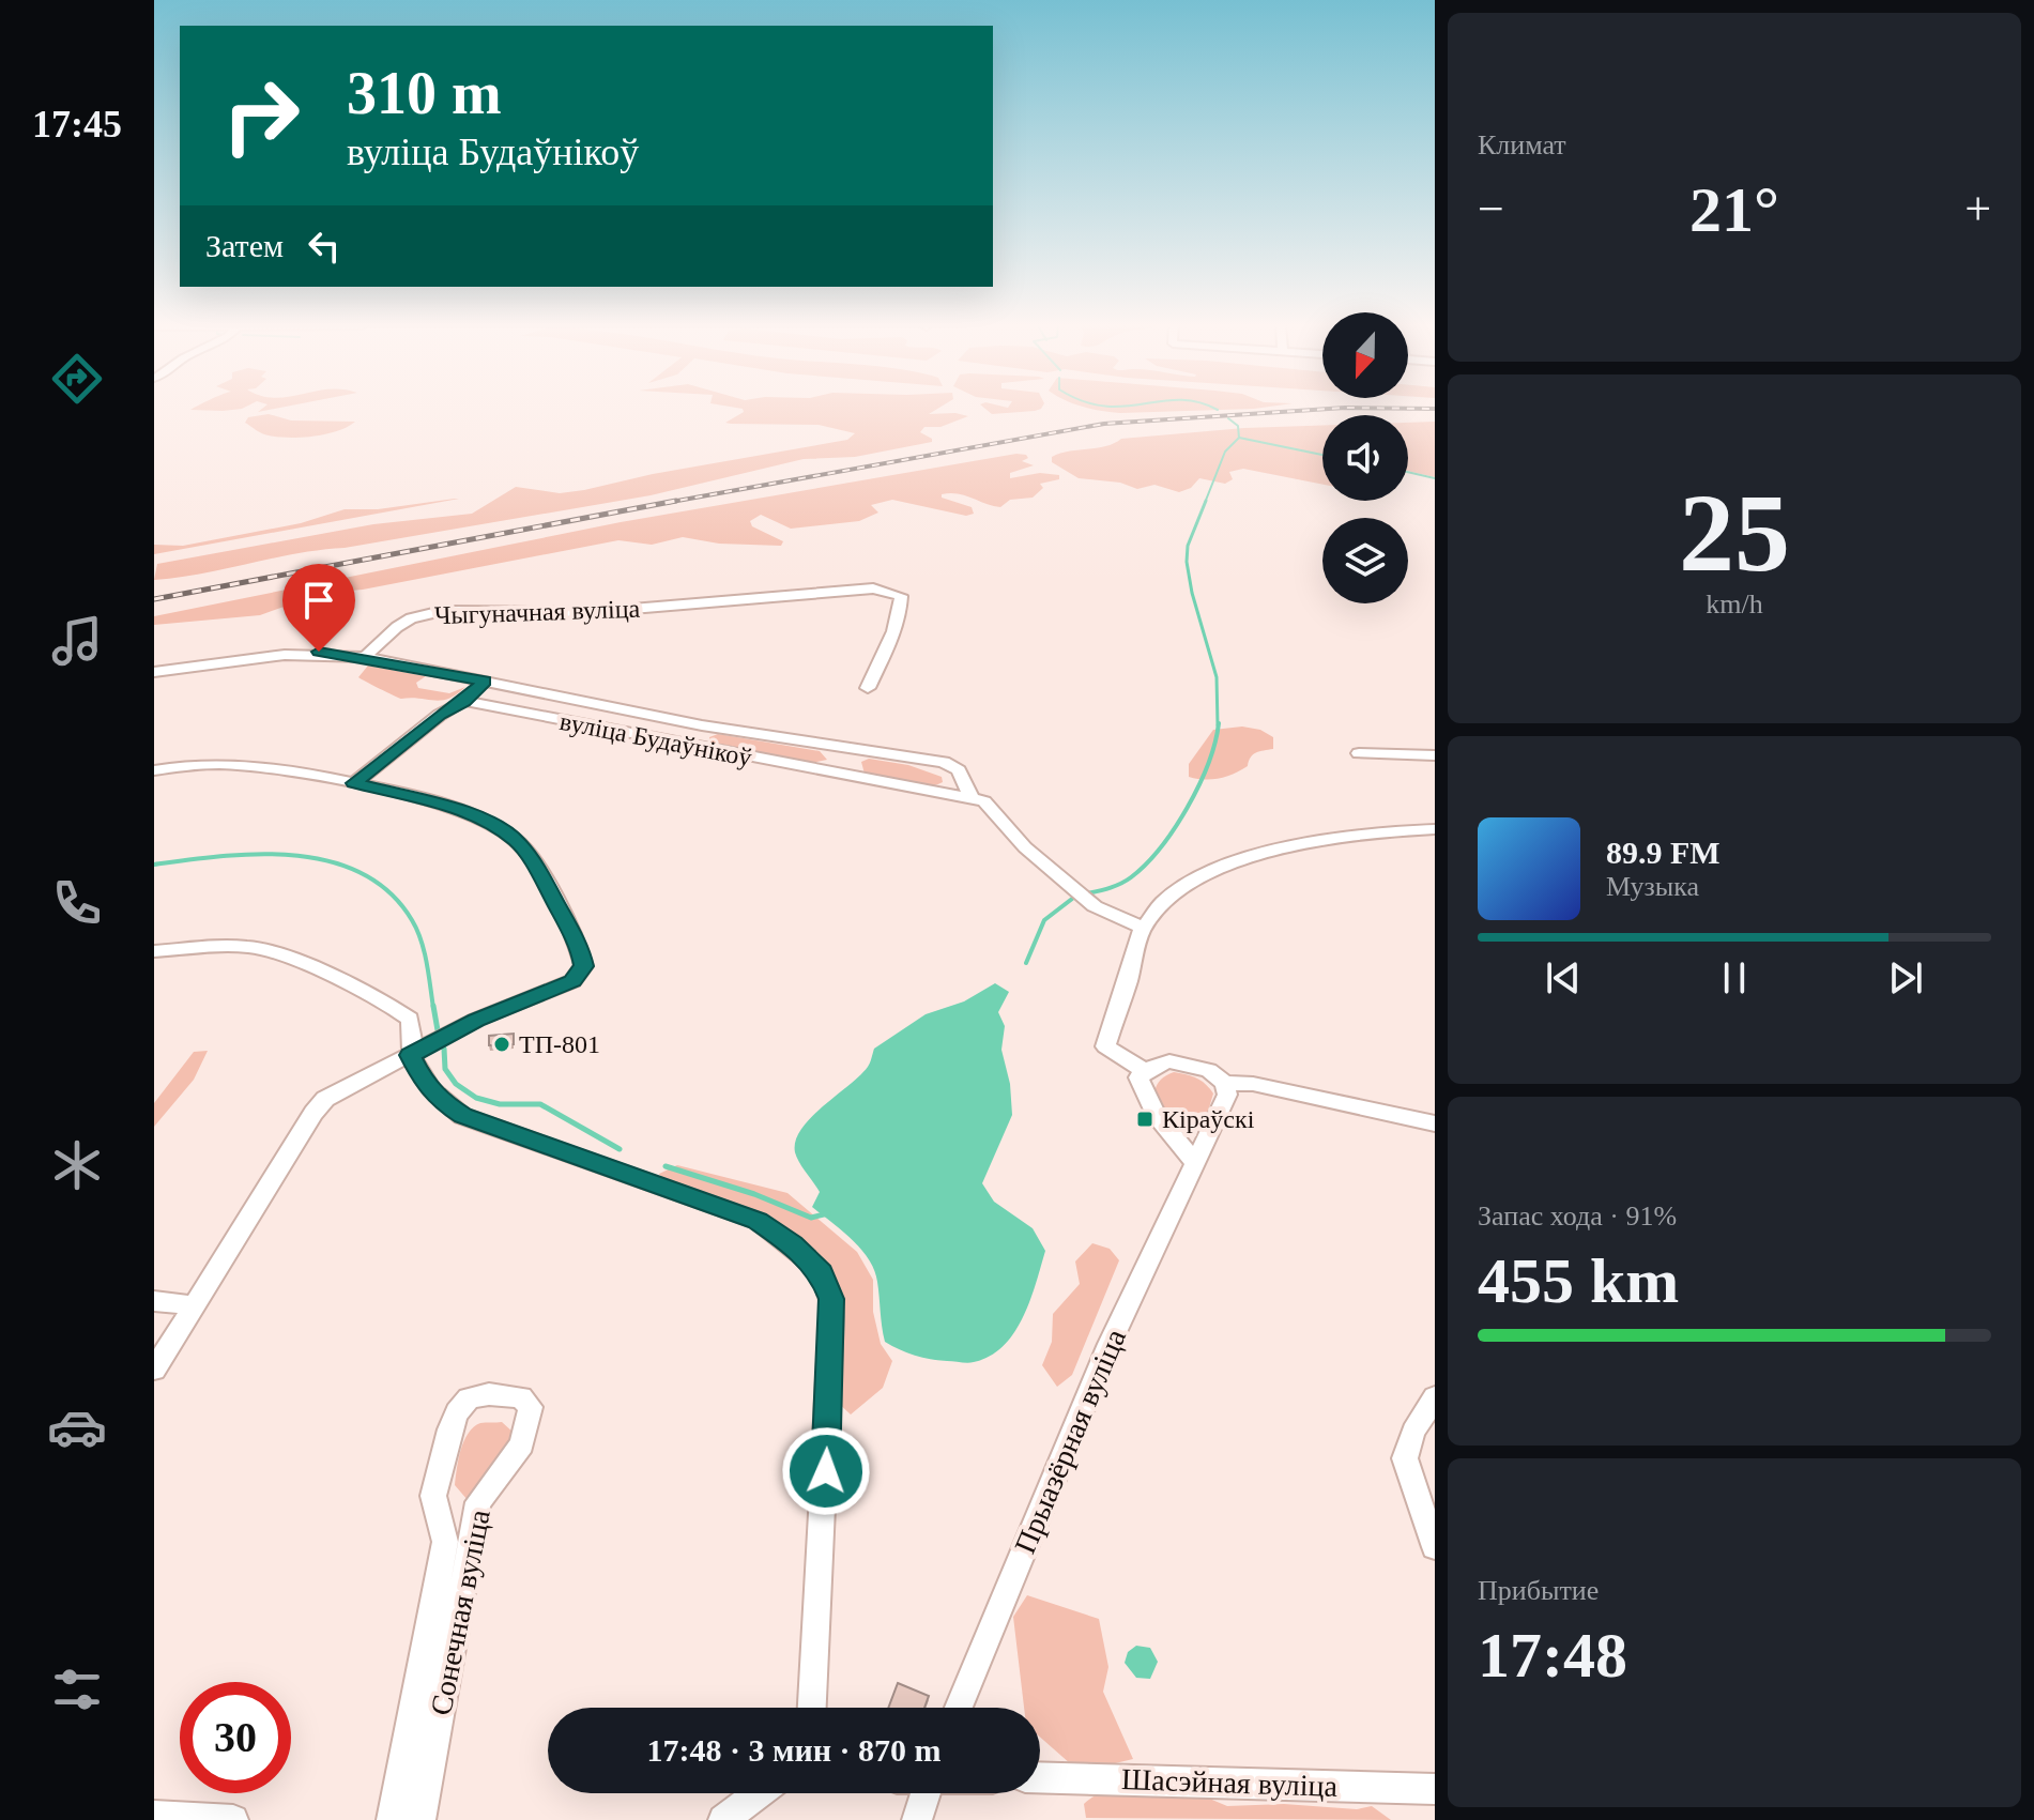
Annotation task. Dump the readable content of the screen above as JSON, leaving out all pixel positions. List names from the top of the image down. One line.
{"streets":{"street":["Чыгуначная вуліца","вуліца Будаўнікоў","Прыазёрная вуліца","Сонечная вуліца","Шасэйная вуліца"]},"places":{"other":["ТП-801"],"transit":["Кіраўскі"]},"north":"bottom","page":{"tabs":"17:45","tile":["Климат",["25","km/h"],["Запас хода · 91%","455 km"],["Прибытие","17:48"]],"turn":["310 m","вуліца Будаўнікоў"],"heat":["−","21°","+"],"then":"Затем","song":["89.9 FM","Музыка"],"limit":"30","trip":"17:48 · 3 мин · 870 m"}}
